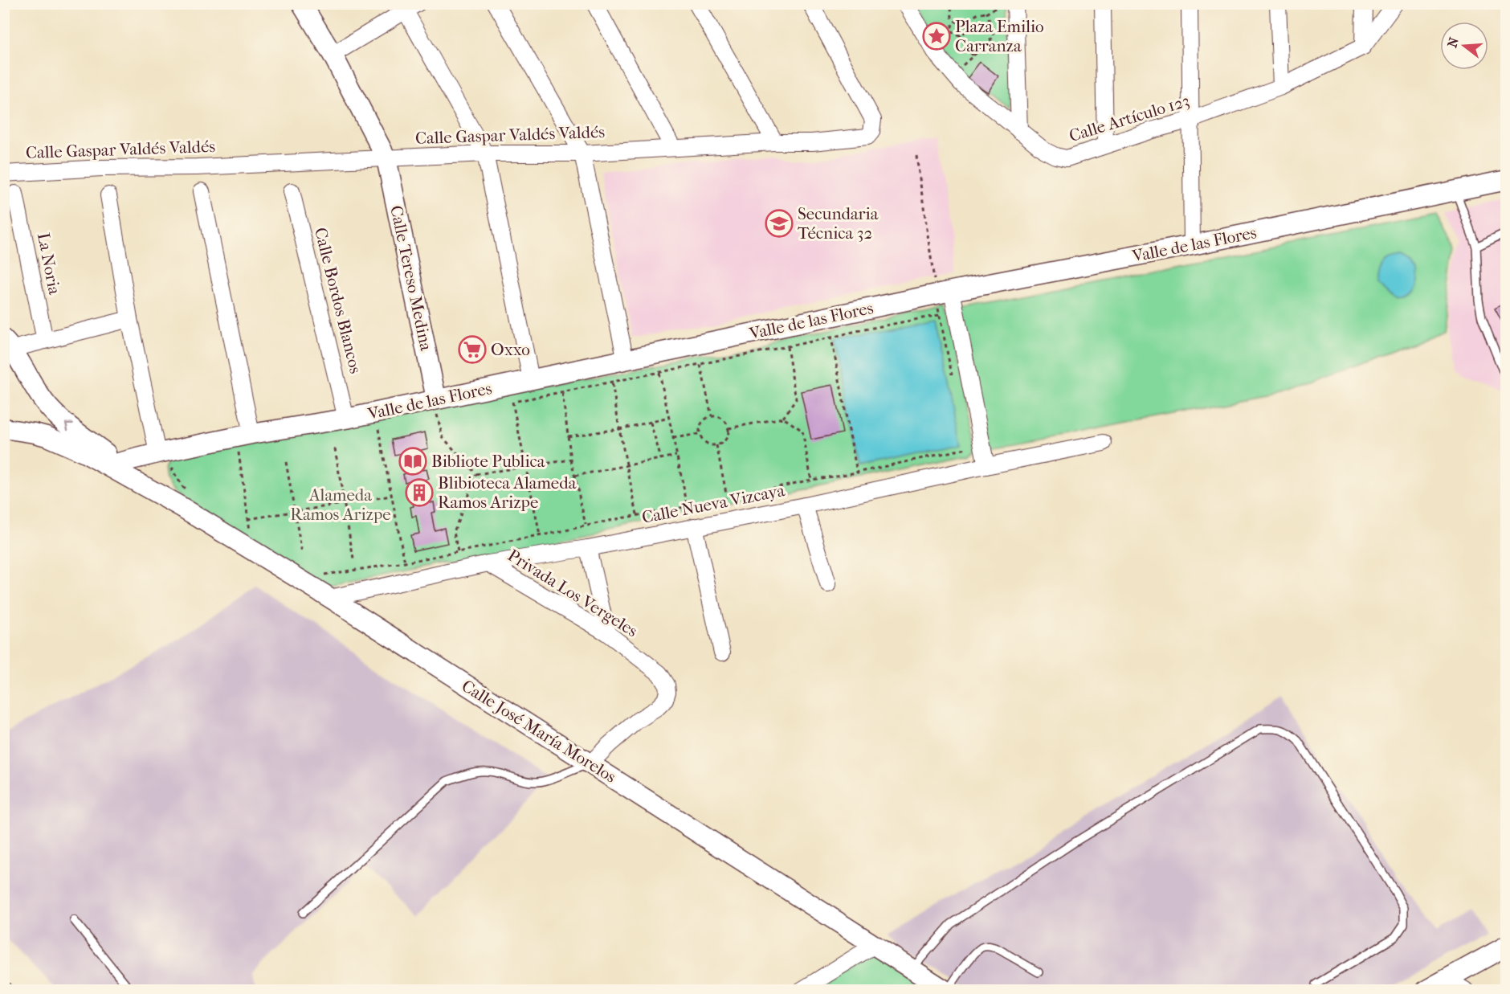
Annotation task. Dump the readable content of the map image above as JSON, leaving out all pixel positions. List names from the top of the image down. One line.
{"streets":{"street":["Calle Artículo 123","Calle Gaspar Valdés Valdés","Valle de las Flores","La Noria","Calle Tereso Medina","Calle Bordos Blancos","Calle Nueva Vizcaya","Privada Los Vergeles","Calle José María Morelos"]},"crossings":[["Calle Gaspar Valdés Valdés","Calle Tereso Medina"],["Valle de las Flores","Calle Tereso Medina"],["Valle de las Flores","Calle Bordos Blancos"],["Valle de las Flores","Calle José María Morelos"],["Calle Nueva Vizcaya","Privada Los Vergeles"],["Calle Nueva Vizcaya","Calle José María Morelos"],["Privada Los Vergeles","Calle José María Morelos"]],"parks":["Alameda Ramos Arizpe"],"places":{"place":["Plaza Emilio Carranza"],"school or university":["Secundaria Técnica 32"],"supermarket":["Oxxo"],"library":["Bibliote Publica"],"building":["Blibioteca Alameda Ramos Arizpe"]},"north":"left"}
